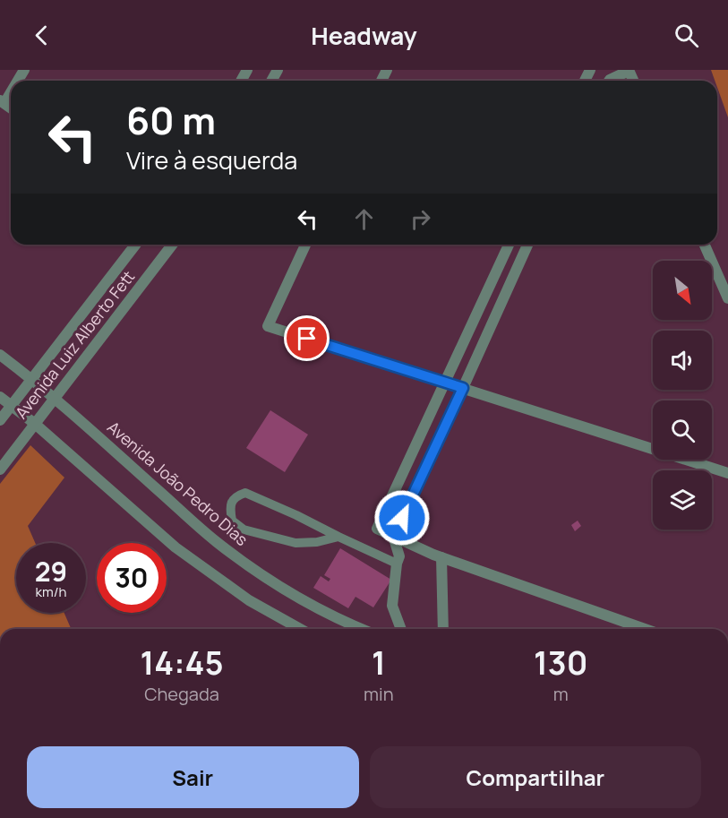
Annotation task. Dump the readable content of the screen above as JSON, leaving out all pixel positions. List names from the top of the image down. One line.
{"streets":{"street":["Avenida Luiz Alberto Fett","Avenida João Pedro Dias"]},"crossings":[["Avenida Luiz Alberto Fett","Avenida João Pedro Dias"]],"north":"bottom right","page":{"header":"Headway","turn":["60 m","Vire à esquerda"],"speed":"29 km/h","limit":"30","eta":["14:45","Chegada","1","min","130","m"],"buttons":["Sair","Compartilhar"]}}
